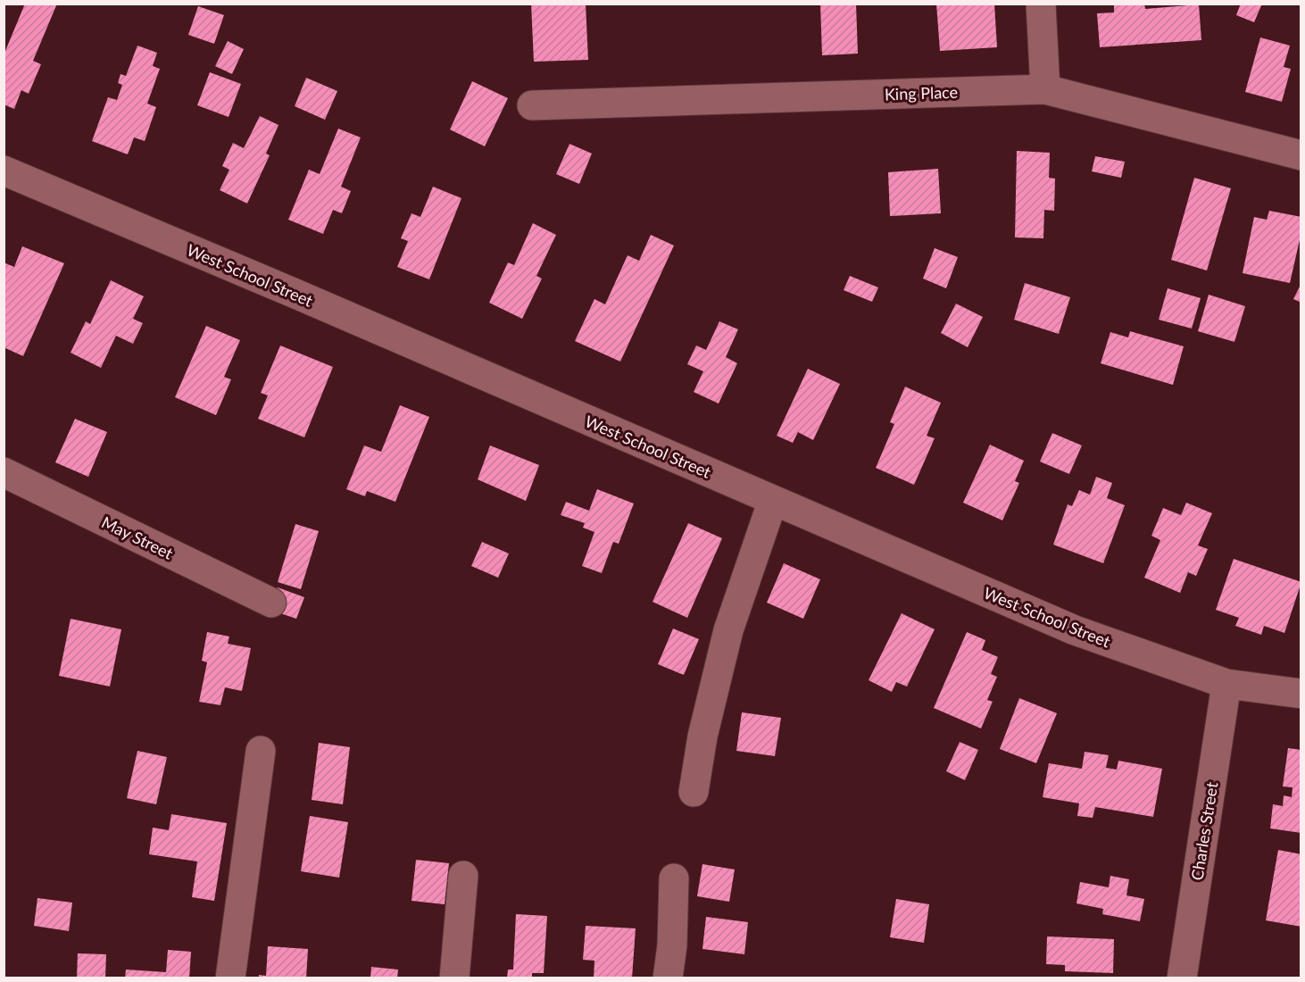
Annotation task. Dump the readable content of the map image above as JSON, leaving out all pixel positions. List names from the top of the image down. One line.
{"streets":{"street":["King Place","West School Street","May Street","Charles Street"]},"crossings":[["West School Street","Charles Street"]]}
